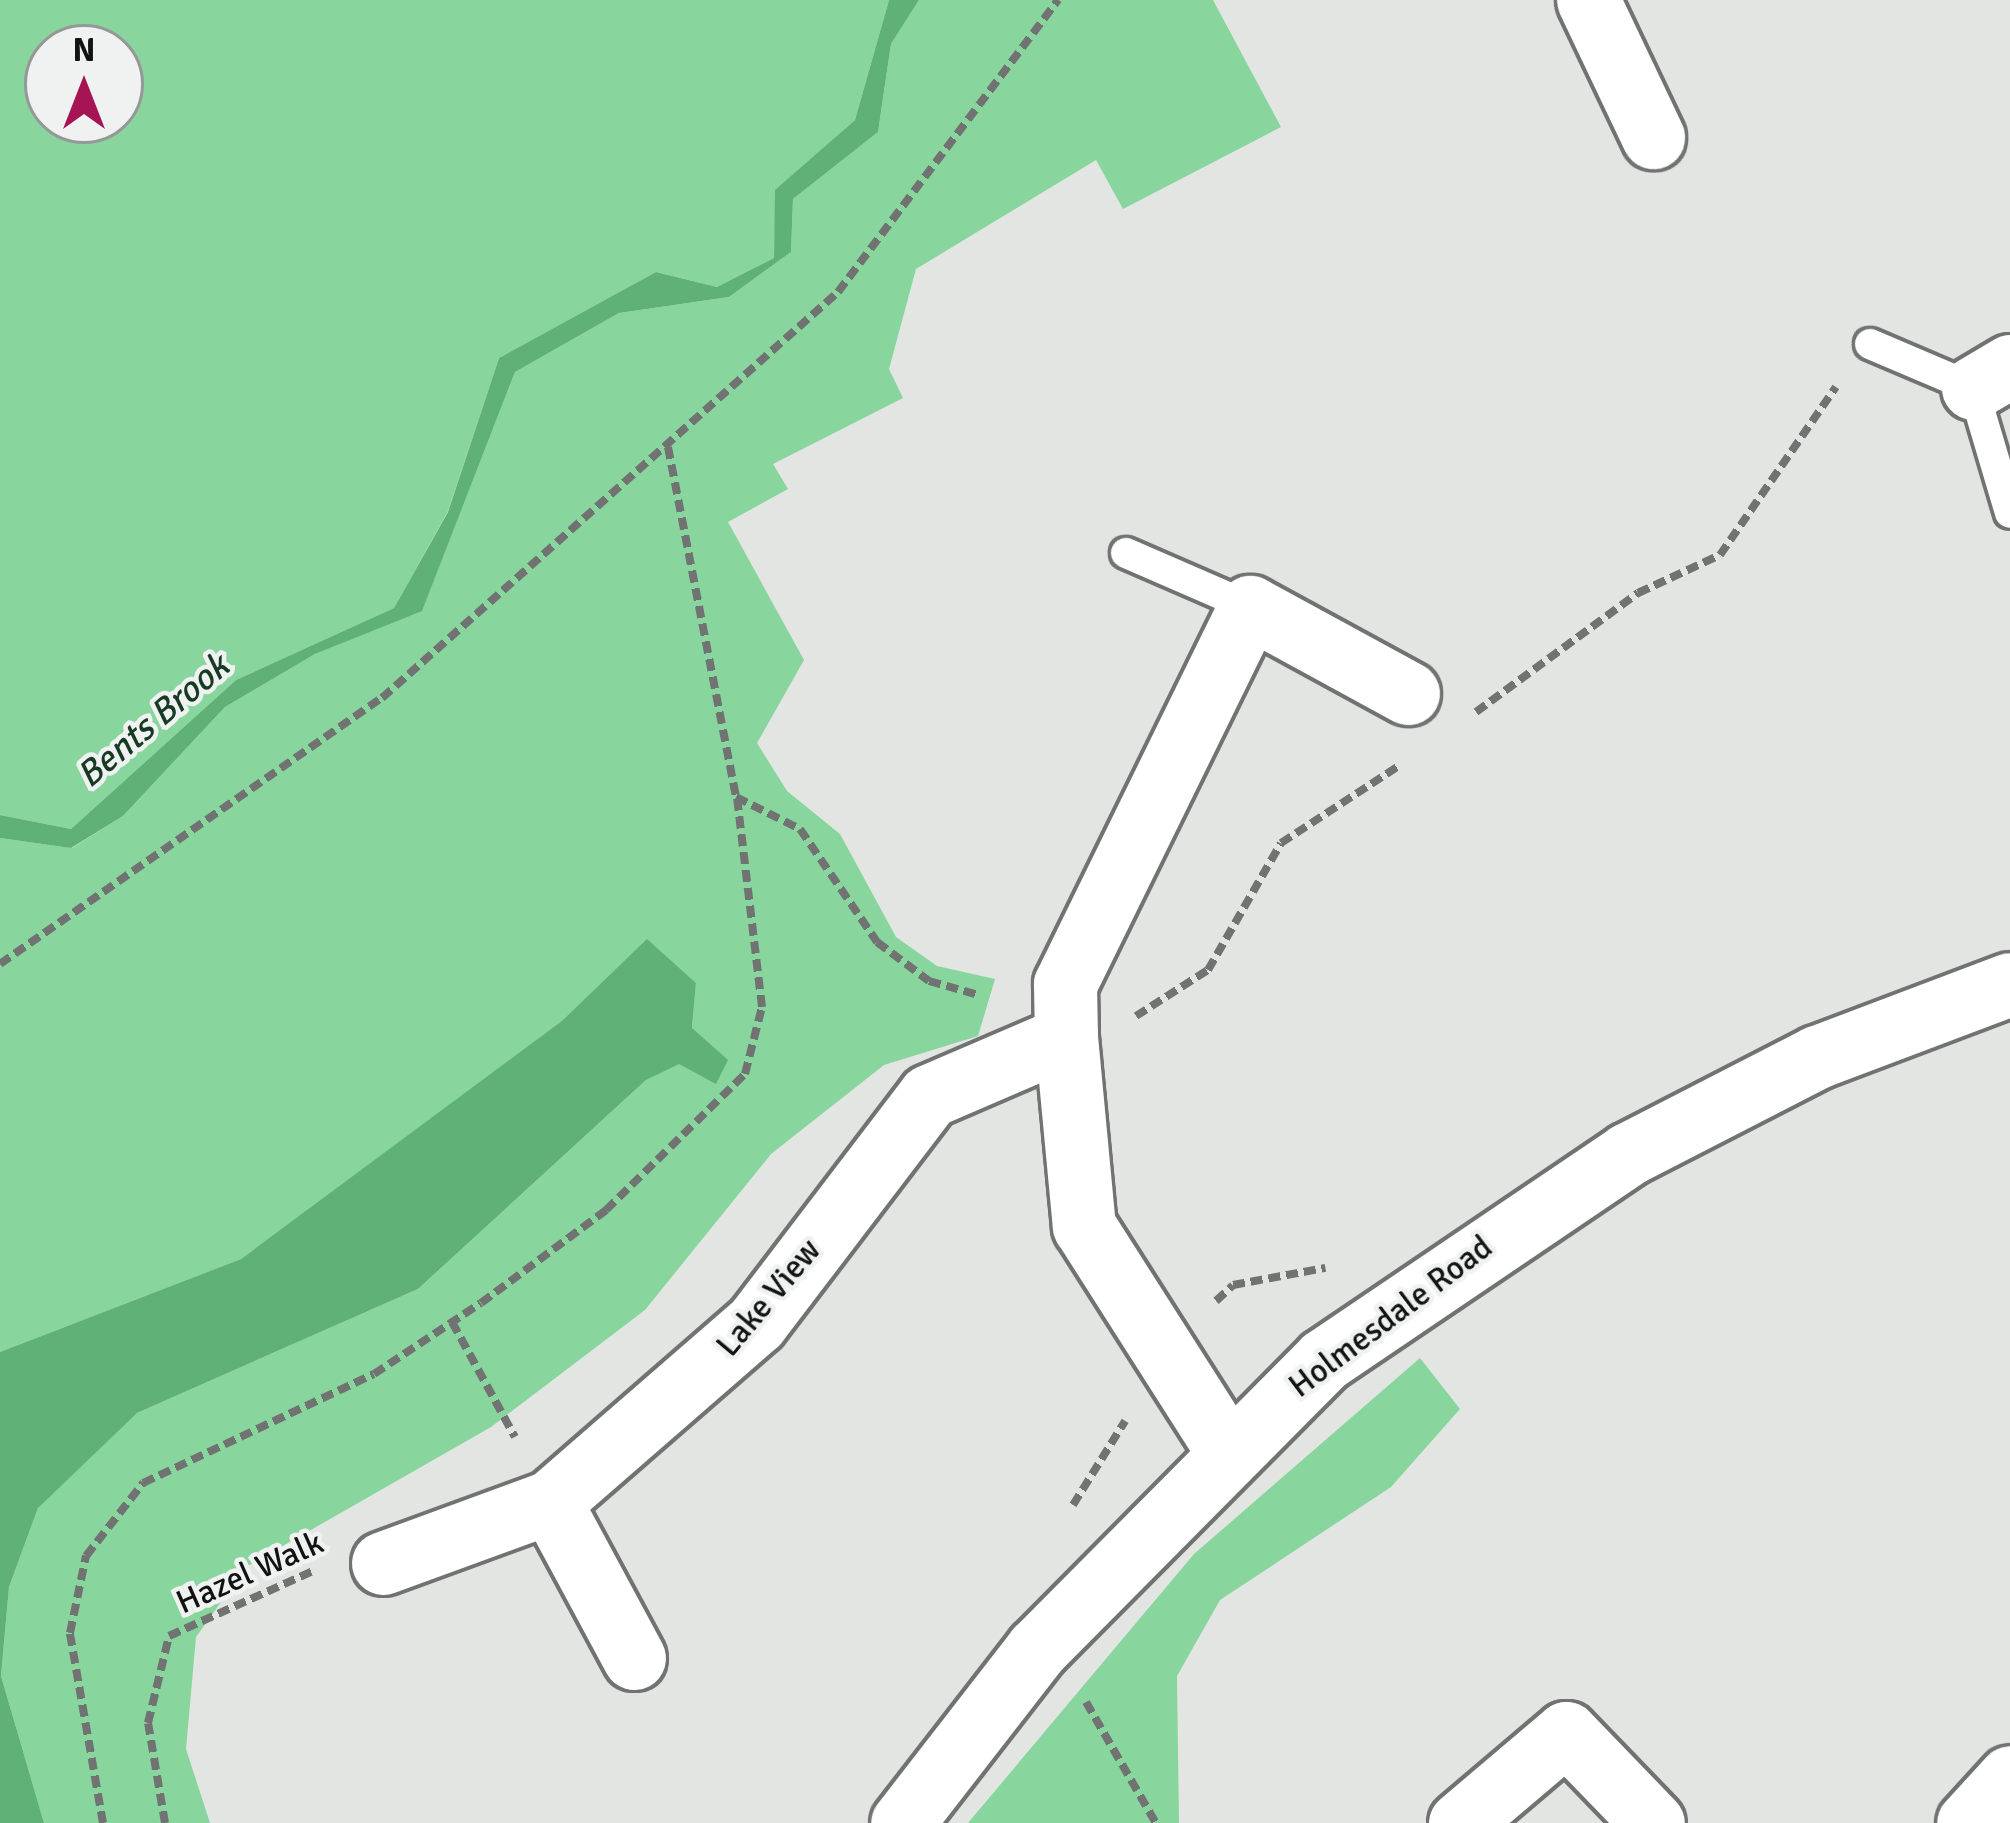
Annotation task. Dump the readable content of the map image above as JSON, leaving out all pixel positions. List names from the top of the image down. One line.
{"streets":{"street":["Lake View","Holmesdale Road"],"path":["Hazel Walk"]},"water":["Bents Brook"],"north":"top"}
